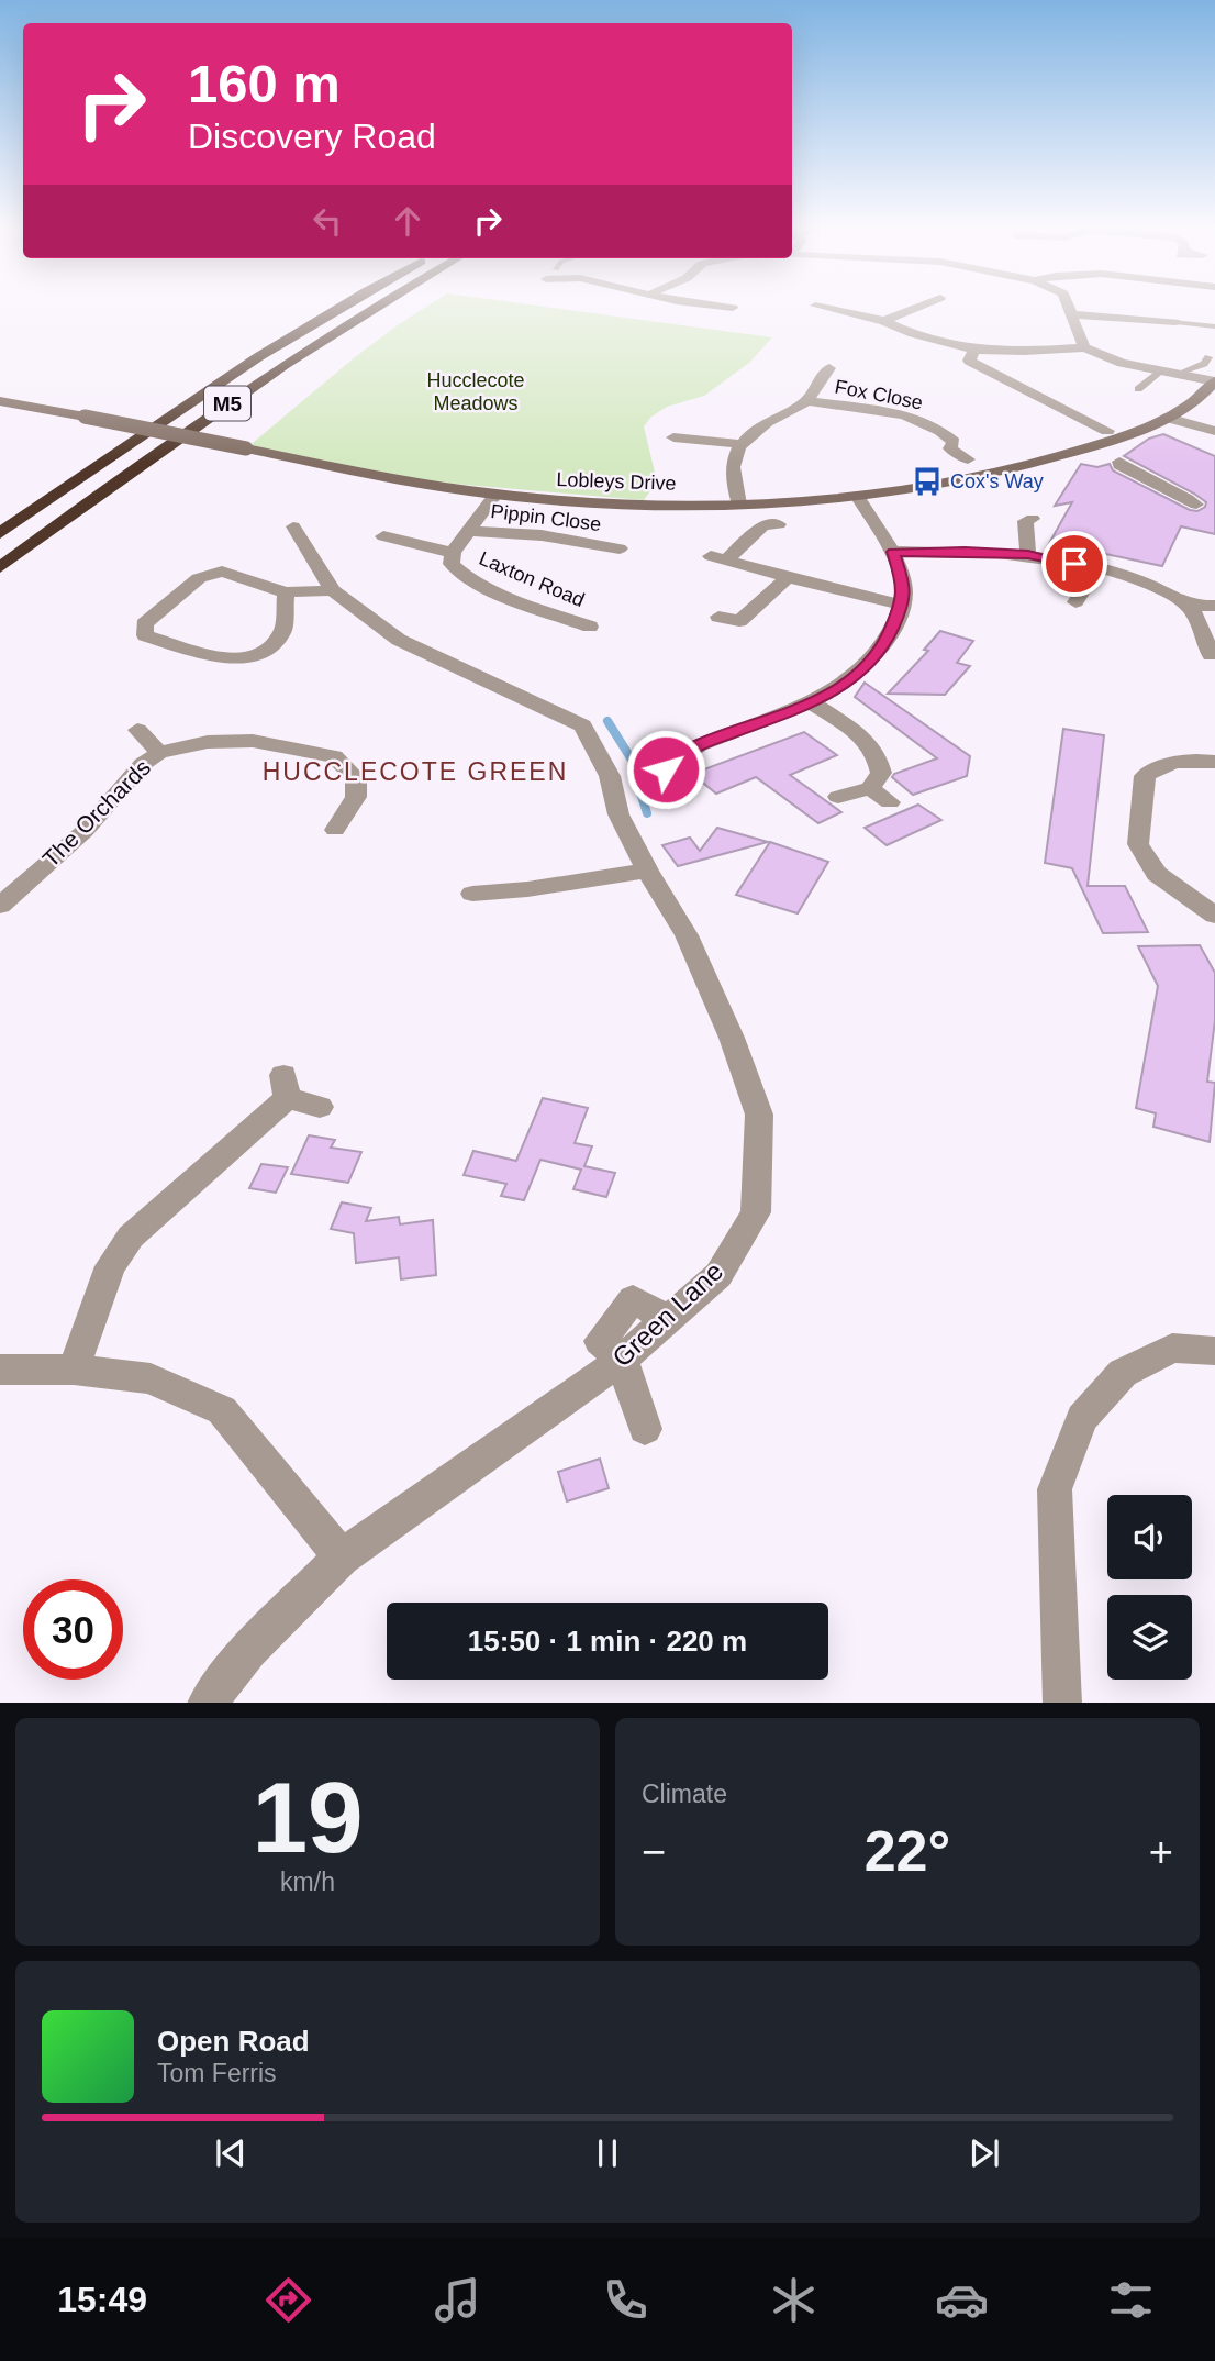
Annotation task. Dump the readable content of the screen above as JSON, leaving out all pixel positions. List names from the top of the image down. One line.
{"streets":{"highway":["M5"],"street":["Fox Close","Lobleys Drive","Pippin Close","Laxton Road","The Orchards","Green Lane"]},"crossings":[["Lobleys Drive","Laxton Road"],["Pippin Close","Laxton Road"]],"districts":["HUCCLECOTE GREEN"],"parks":["Hucclecote Meadows"],"places":{"bus stop":["Cox's Way"]},"page":{"turn":["160 m","Discovery Road"],"limit":"30","trip":"15:50 · 1 min · 220 m","tile":[["19","km/h"],"Climate"],"heat":["−","22°","+"],"song":["Open Road","Tom Ferris"],"tabs":"15:49"}}
